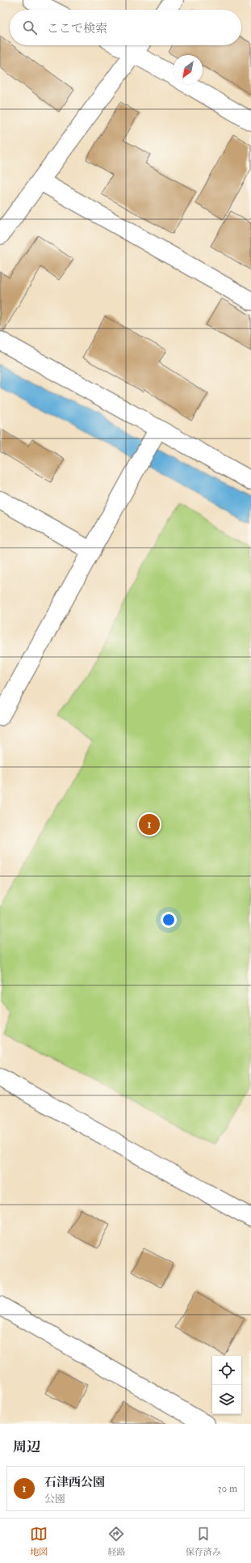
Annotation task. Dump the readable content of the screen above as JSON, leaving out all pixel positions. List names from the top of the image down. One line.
{"north":"bottom left","page":{"search":"ここで検索","pins":"1","heading":"周辺","list":[{"mark":"1","name":"石津西公園","note":"公園","value":"30 m"}],"nav":["地図","経路","保存済み"]}}
